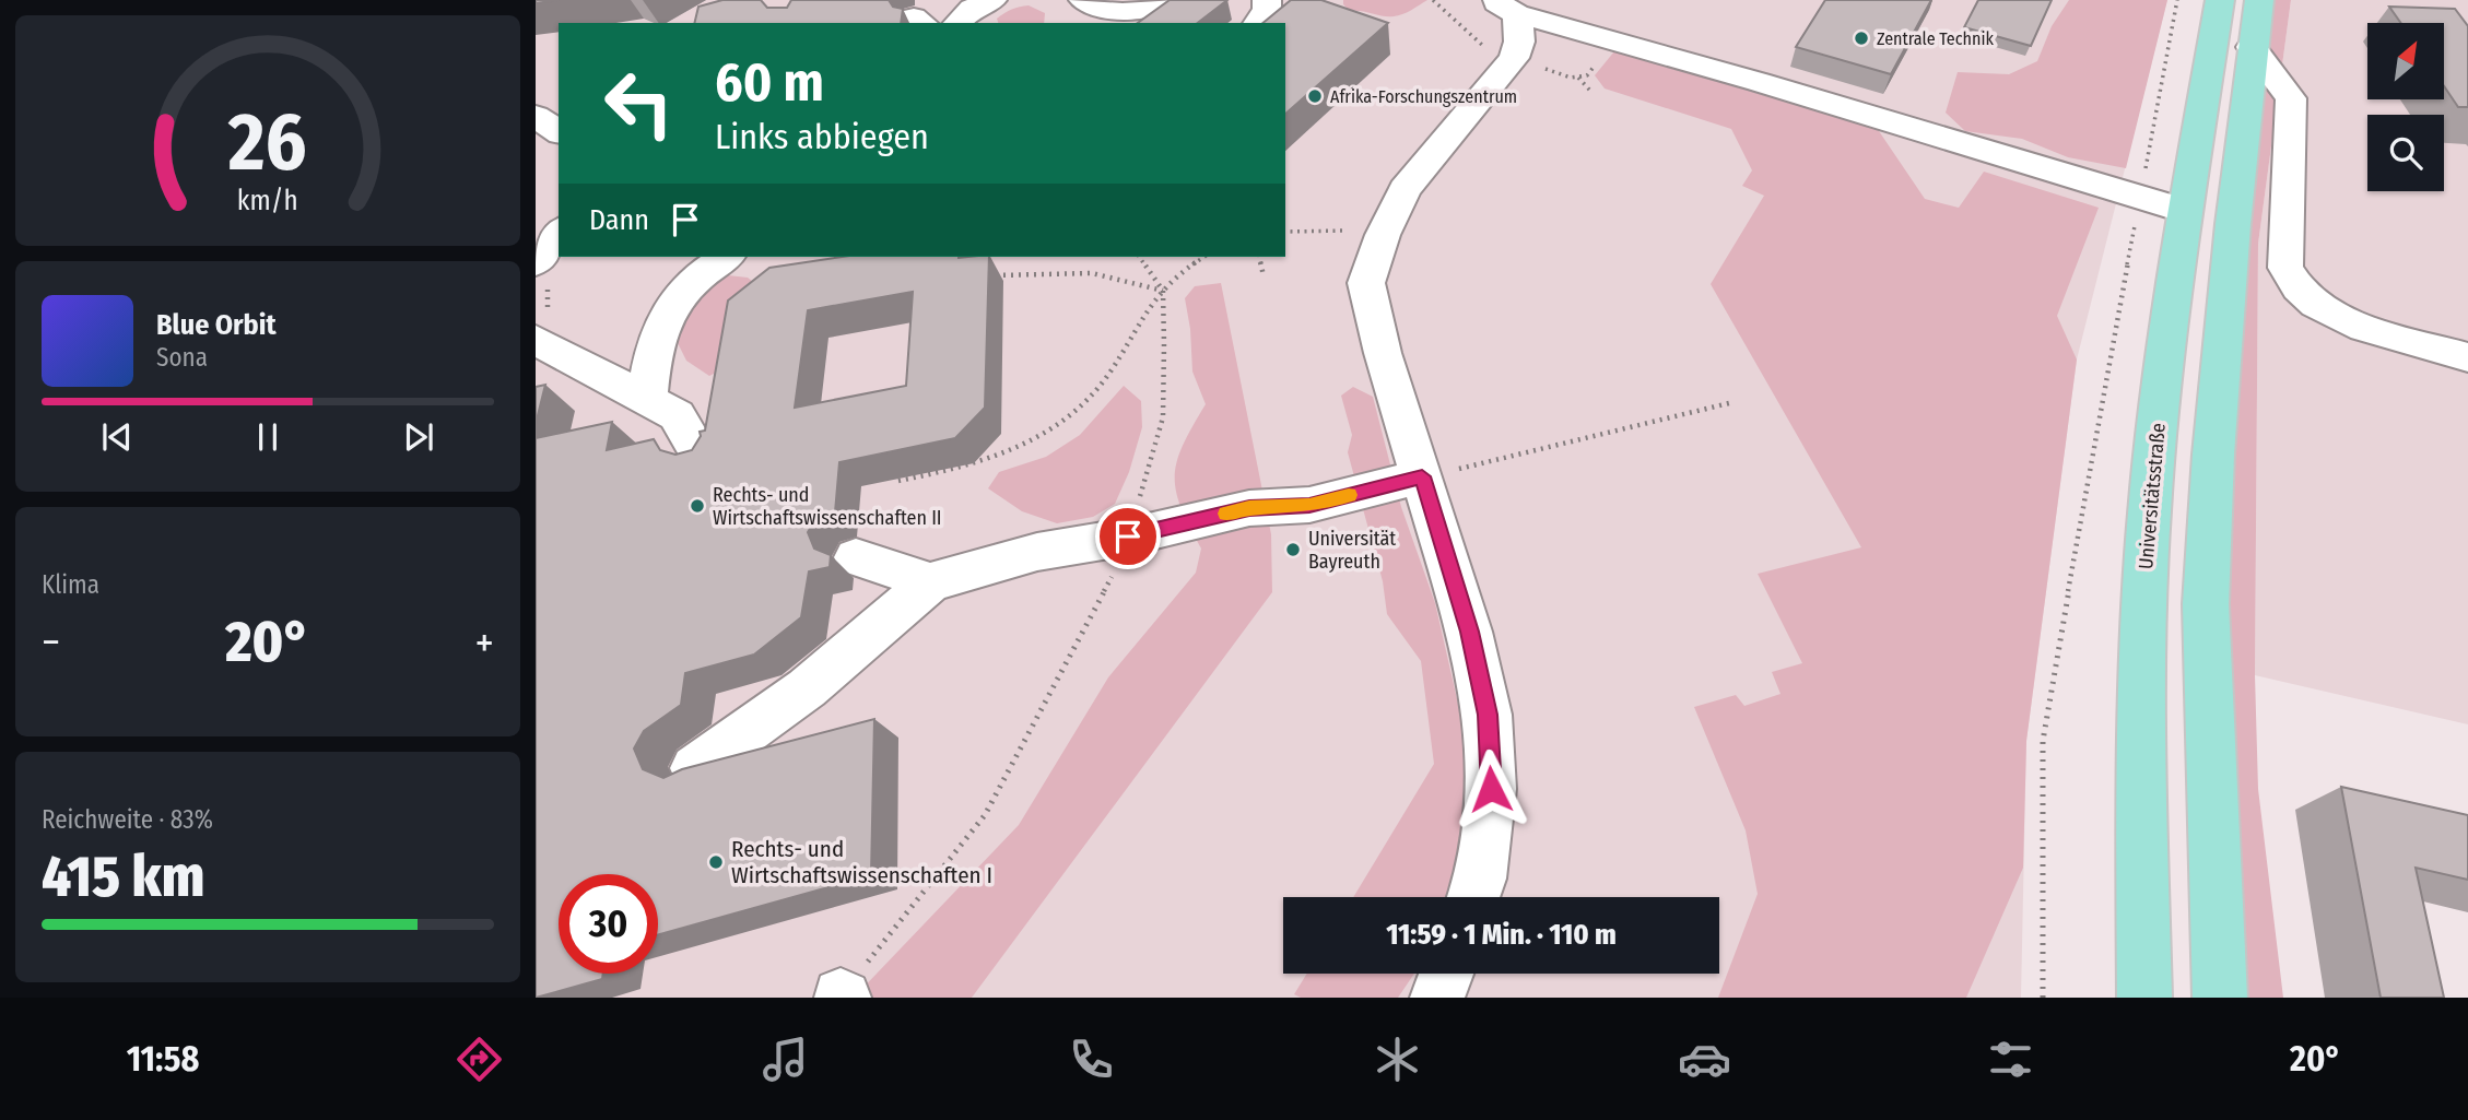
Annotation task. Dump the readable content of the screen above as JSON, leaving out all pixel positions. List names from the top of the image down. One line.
{"streets":{"main road":["Universitätsstraße"]},"places":["Zentrale Technik","Afrika-Forschungszentrum","Rechts- und Wirtschaftswissenschaften II","Universität Bayreuth","Rechts- und Wirtschaftswissenschaften I"],"north":"top right","page":{"turn":["60 m","Links abbiegen"],"then":"Dann","song":["Blue Orbit","Sona"],"tile":["Klima",["Reichweite · 83%","415 km"]],"heat":["−","20°","+"],"limit":"30","trip":"11:59 · 1 Min. · 110 m","tabs":["11:58","20°"],"gauge":["26","km/h"]}}
